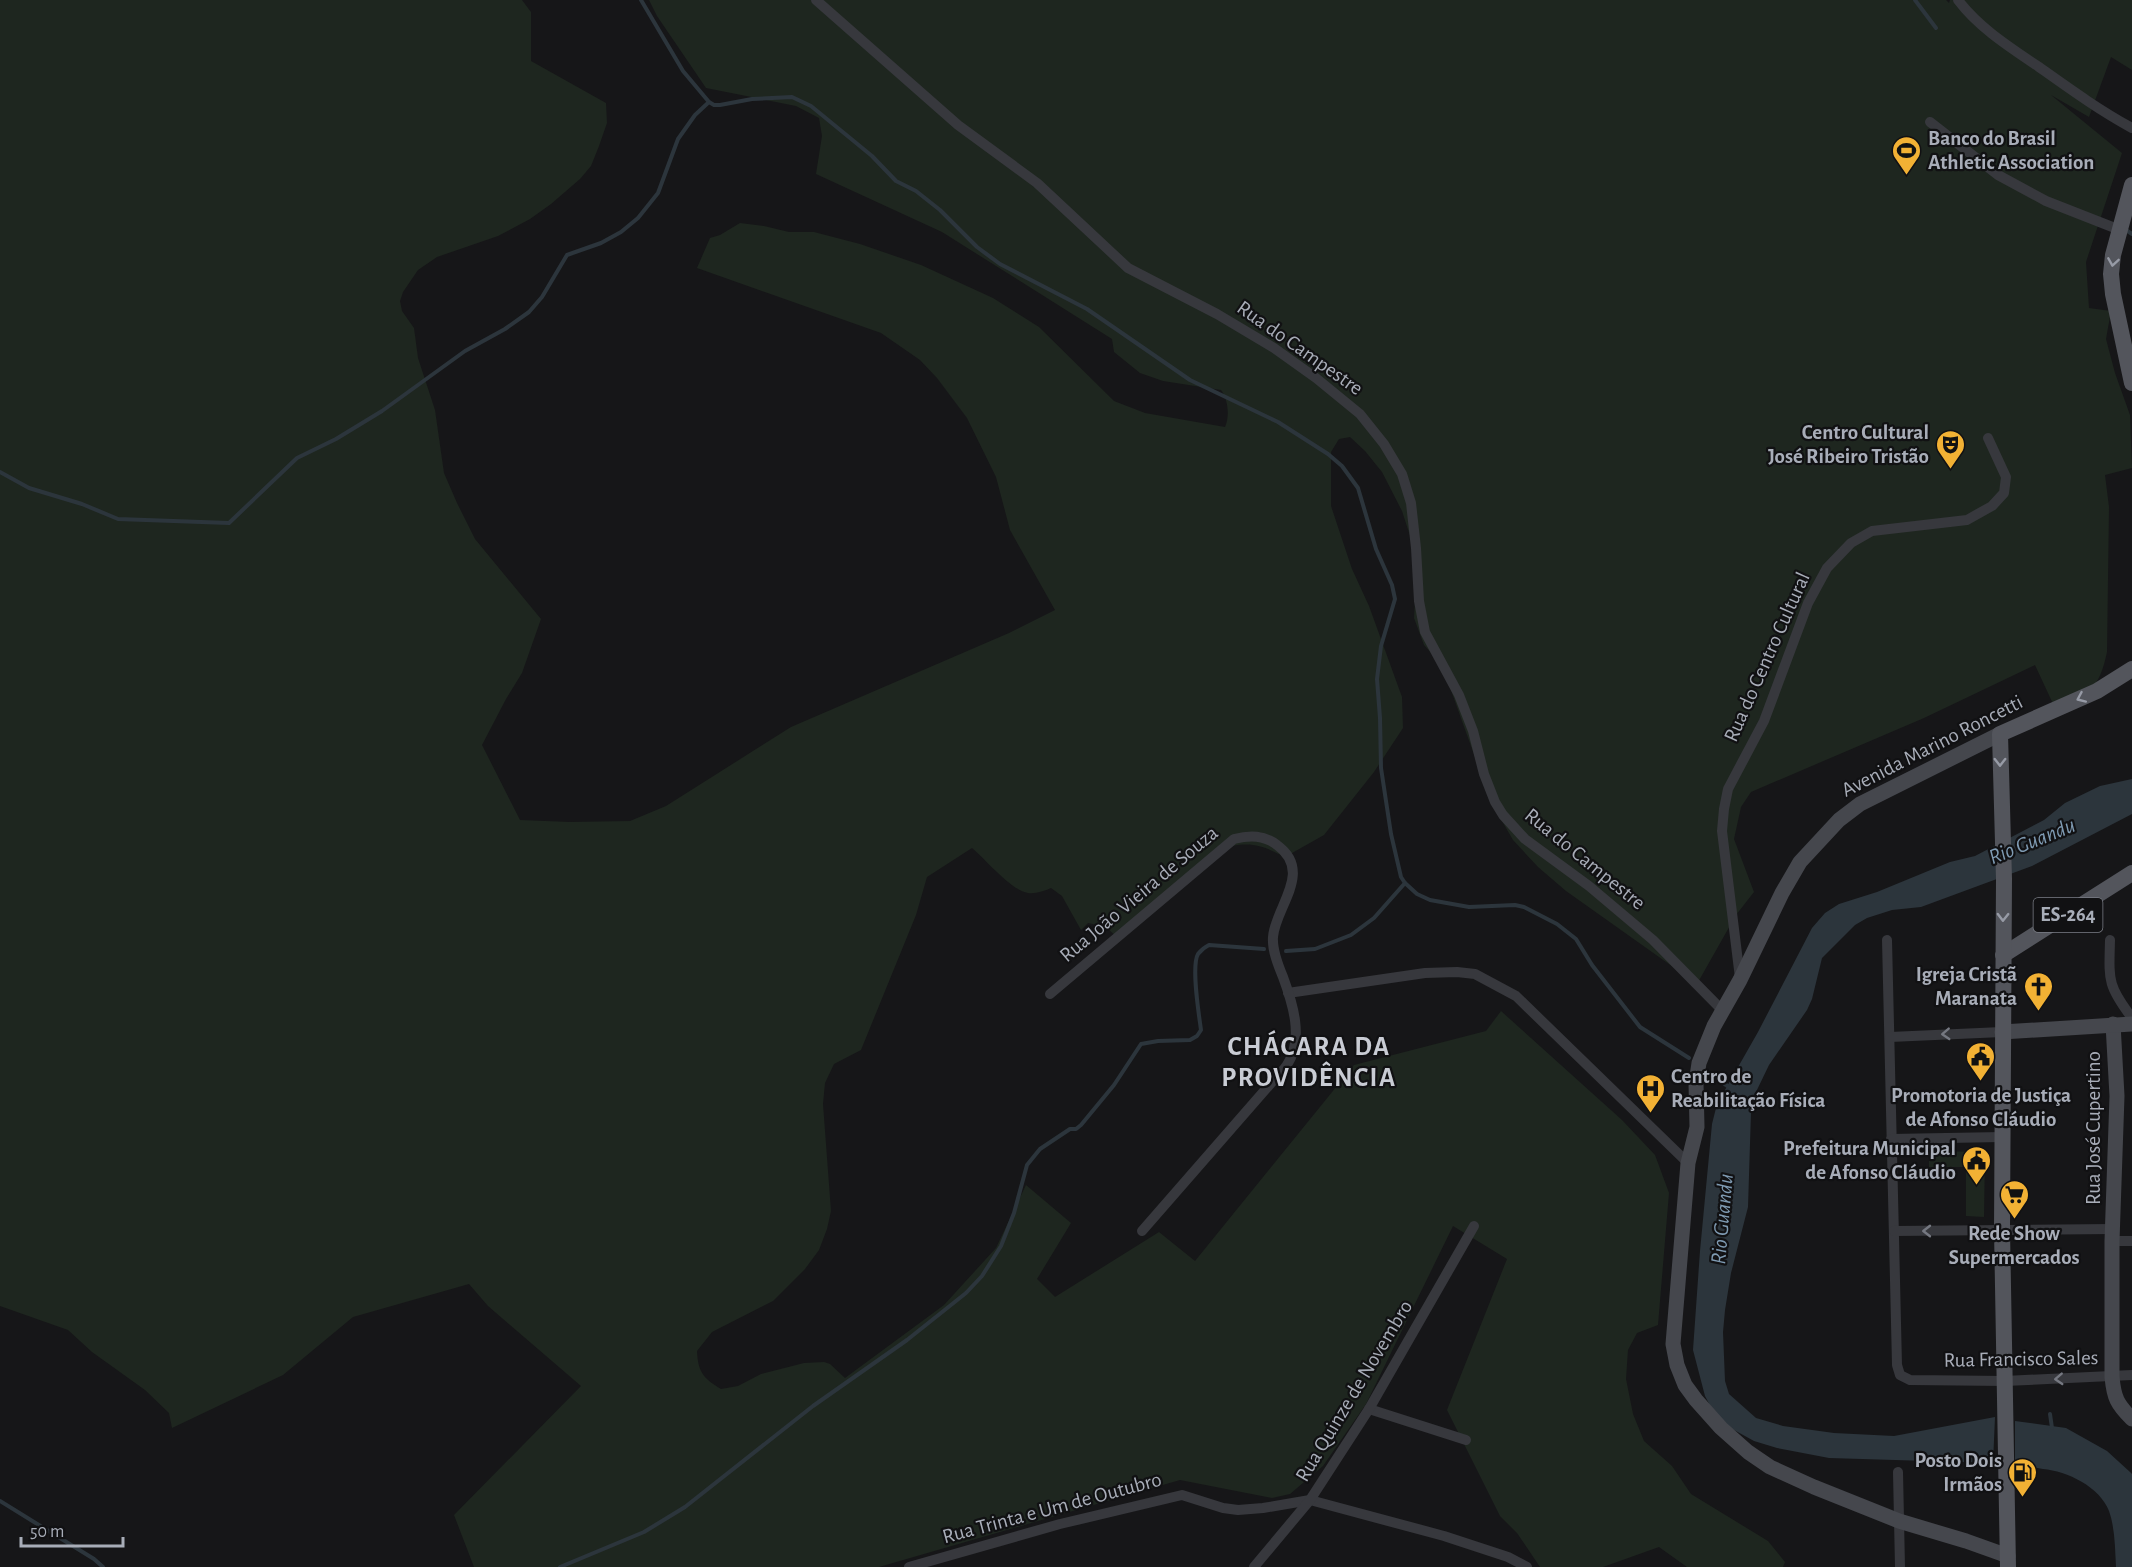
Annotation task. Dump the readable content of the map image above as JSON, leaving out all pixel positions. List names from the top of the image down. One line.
{"streets":{"main road":["Avenida Marino Roncetti","ES-264"],"street":["Rua do Campestre","Rua do Centro Cultural","Rua João Vieira de Souza","Rua José Cupertino","Rua Francisco Sales","Rua Quinze de Novembro","Rua Trinta e Um de Outubro"]},"crossings":[["Rua do Campestre","Avenida Marino Roncetti"],["Rua do Centro Cultural","Avenida Marino Roncetti"],["Avenida Marino Roncetti","ES-264"],["ES-264","Rua Francisco Sales"],["Rua José Cupertino","Rua Francisco Sales"],["Rua Quinze de Novembro","Rua Trinta e Um de Outubro"]],"districts":["CHÁCARA DA PROVIDÊNCIA"],"water":["Rio Guandu"],"places":{"sports":["Banco do Brasil Athletic Association"],"theatre":["Centro Cultural José Ribeiro Tristão"],"church":["Igreja Cristã Maranata"],"public building":["Promotoria de Justiça de Afonso Cláudio","Prefeitura Municipal de Afonso Cláudio"],"hospital":["Centro de Reabilitação Física"],"supermarket":["Rede Show Supermercados"],"fuel station":["Posto Dois Irmãos"]},"scale_bar":"50 m"}
